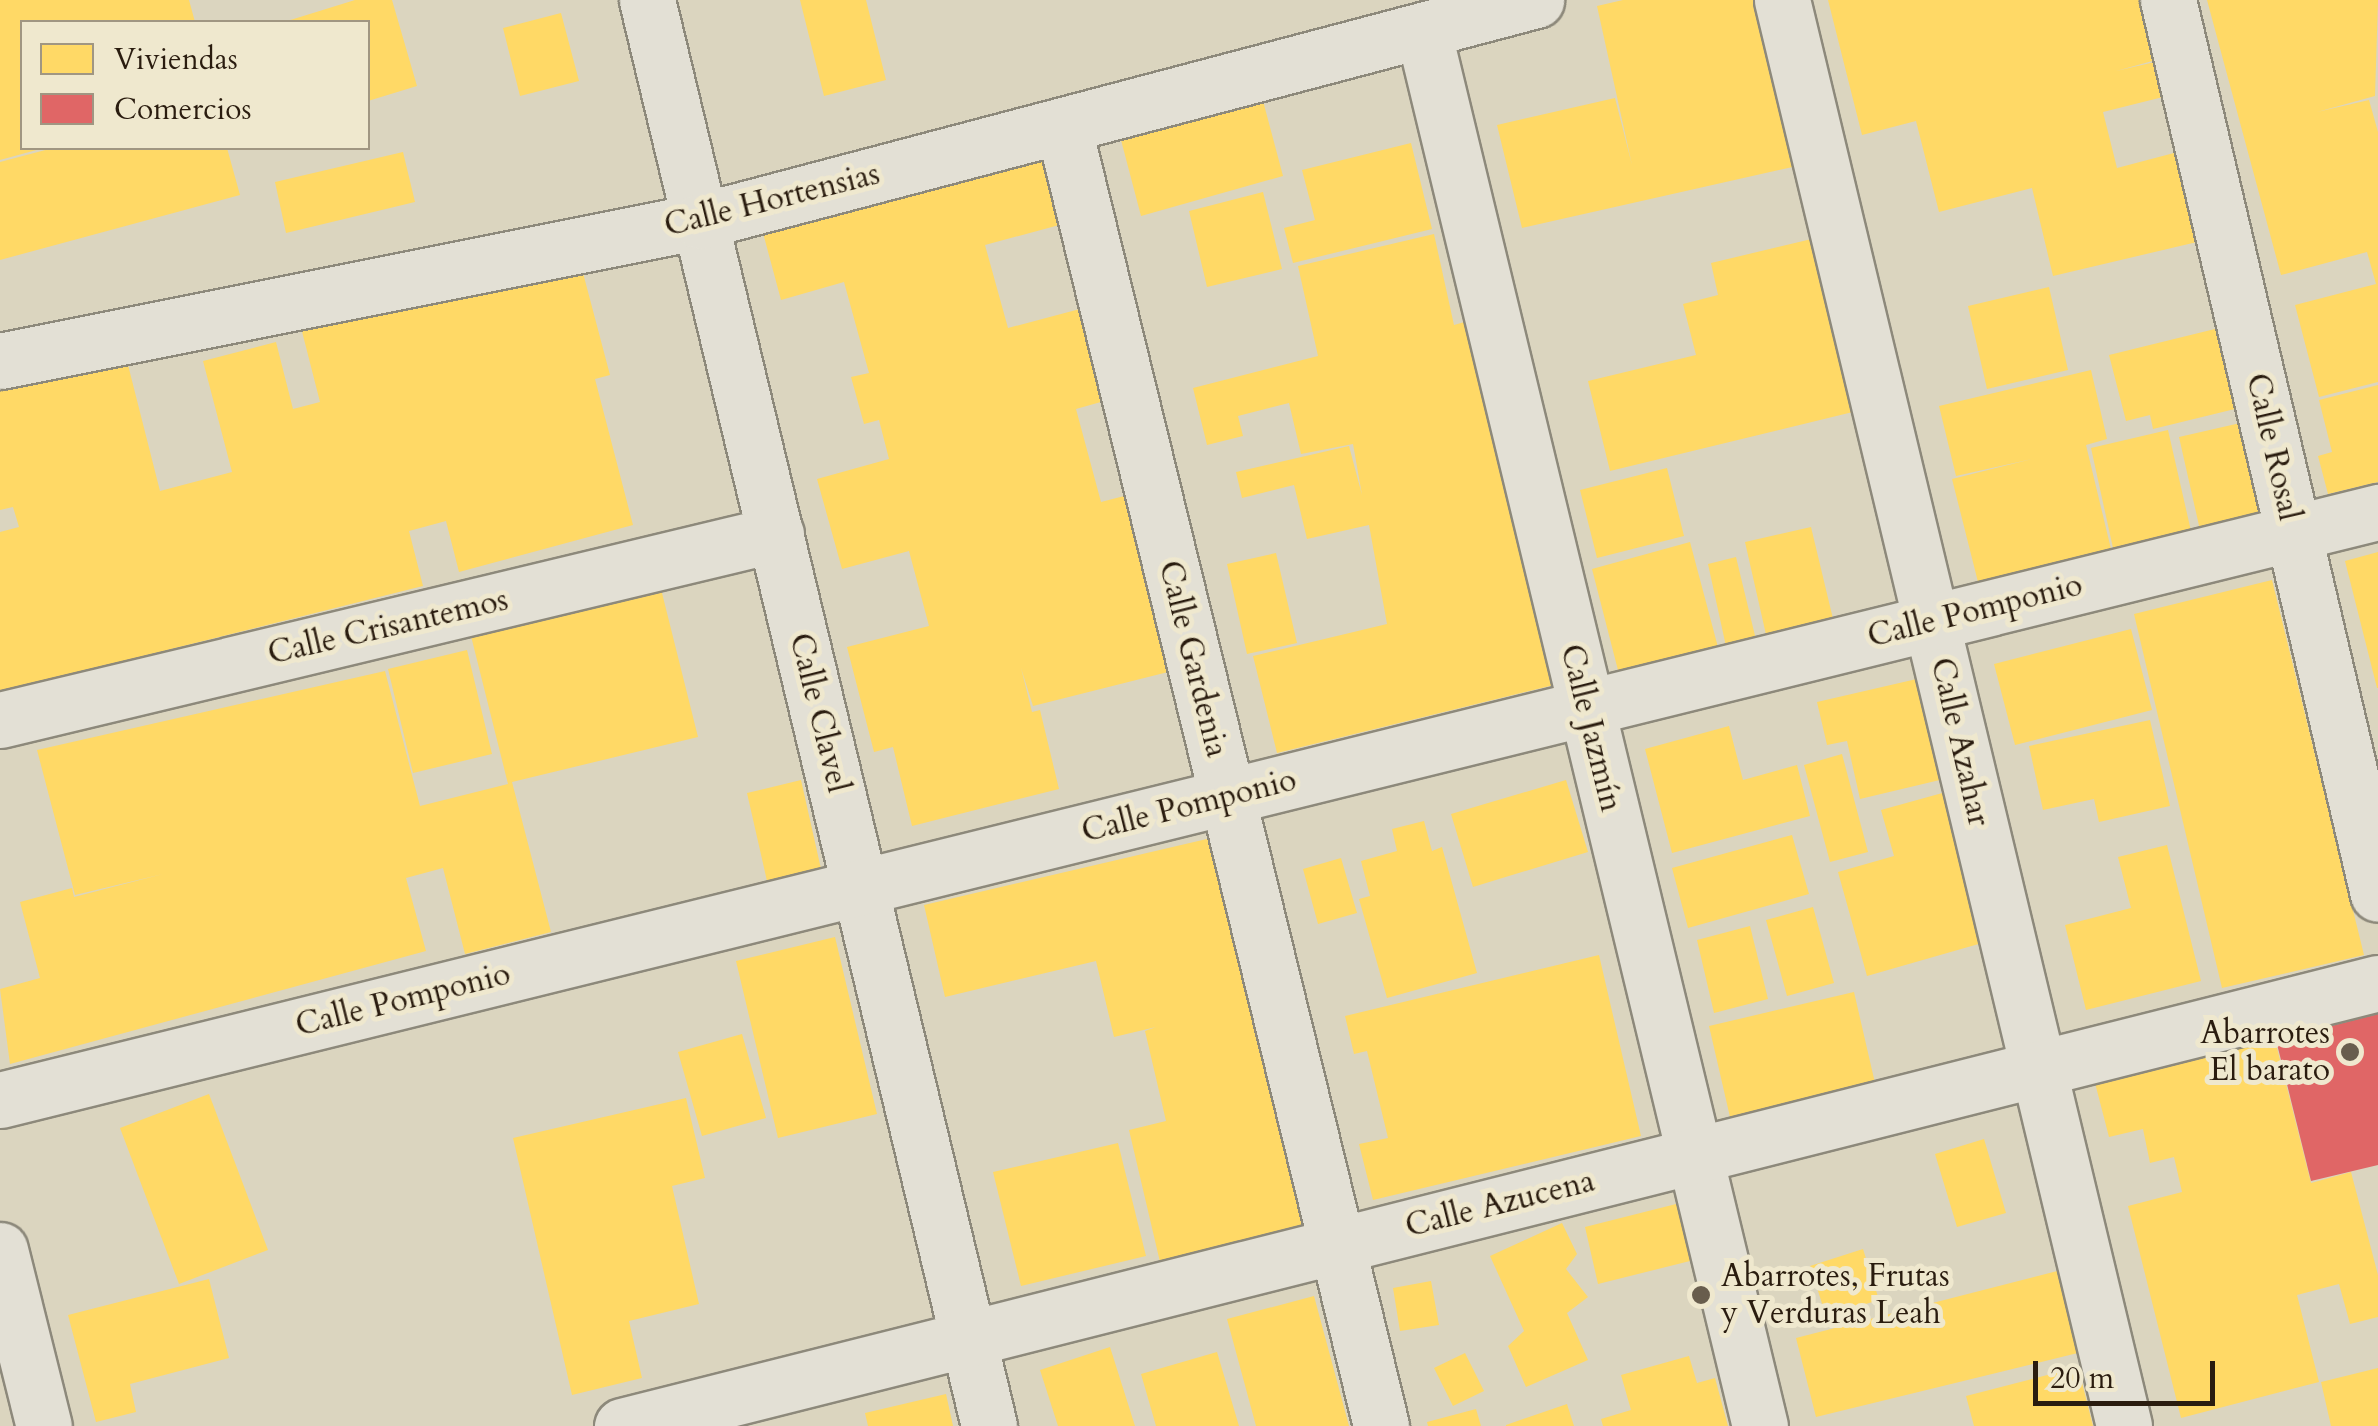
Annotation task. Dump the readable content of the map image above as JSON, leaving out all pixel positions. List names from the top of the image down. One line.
{"streets":{"street":["Calle Hortensias","Calle Rosal","Calle Pomponio","Calle Crisantemos","Calle Gardenia","Calle Clavel","Calle Jazmín","Calle Azahar","Calle Azucena"]},"crossings":[["Calle Hortensias","Calle Gardenia"],["Calle Hortensias","Calle Clavel"],["Calle Hortensias","Calle Jazmín"],["Calle Rosal","Calle Pomponio"],["Calle Pomponio","Calle Gardenia"],["Calle Pomponio","Calle Clavel"],["Calle Pomponio","Calle Jazmín"],["Calle Pomponio","Calle Azahar"],["Calle Crisantemos","Calle Clavel"],["Calle Gardenia","Calle Azucena"],["Calle Clavel","Calle Azucena"],["Calle Jazmín","Calle Azucena"],["Calle Azahar","Calle Azucena"]],"places":["Abarrotes El barato","Abarrotes, Frutas y Verduras Leah"],"legend":["Viviendas","Comercios"],"scale_bar":"20 m"}
